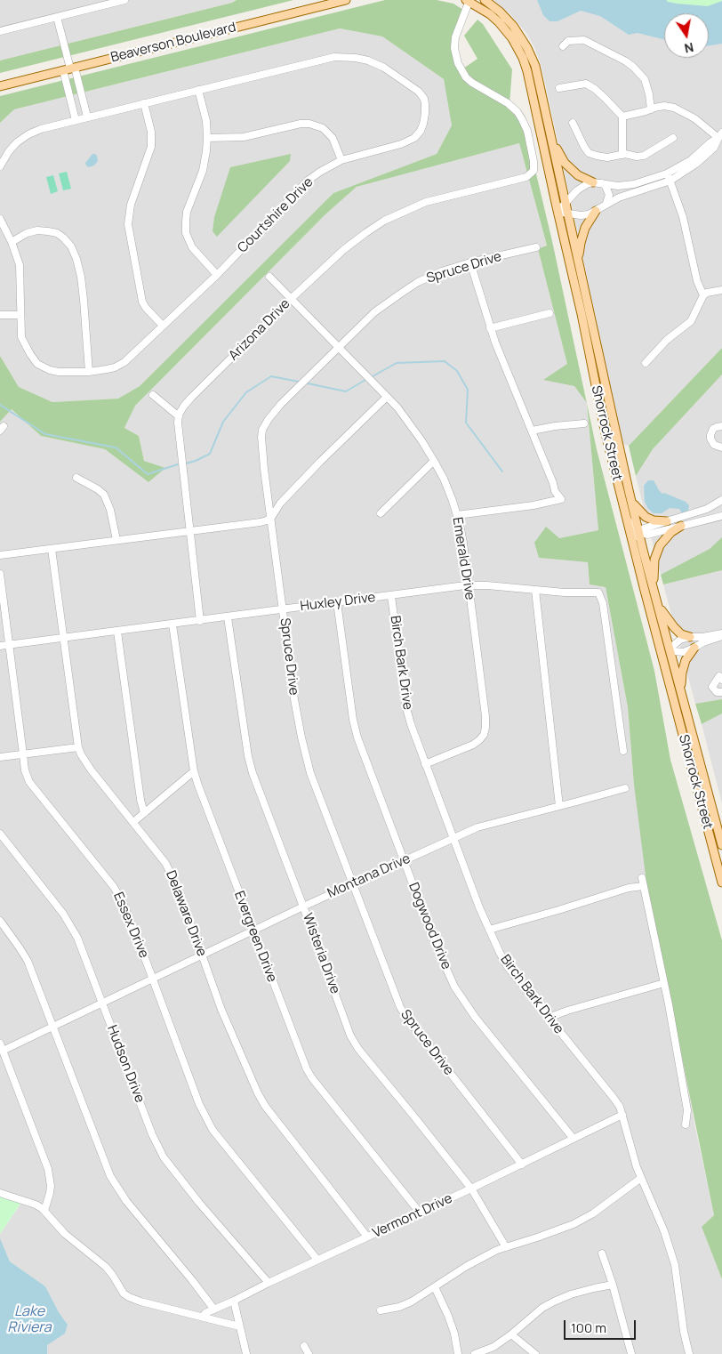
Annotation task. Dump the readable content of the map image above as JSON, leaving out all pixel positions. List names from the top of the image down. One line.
{"streets":{"main road":["Beaverson Boulevard","Shorrock Street"],"street":["Courtshire Drive","Spruce Drive","Arizona Drive","Emerald Drive","Huxley Drive","Birch Bark Drive","Montana Drive","Delaware Drive","Essex Drive","Dogwood Drive","Evergreen Drive","Wisteria Drive","Hudson Drive","Vermont Drive"]},"crossings":[["Spruce Drive","Emerald Drive"],["Spruce Drive","Huxley Drive"],["Spruce Drive","Montana Drive"],["Spruce Drive","Vermont Drive"],["Arizona Drive","Shorrock Street"],["Arizona Drive","Emerald Drive"],["Emerald Drive","Huxley Drive"],["Emerald Drive","Birch Bark Drive"],["Huxley Drive","Birch Bark Drive"],["Huxley Drive","Delaware Drive"],["Huxley Drive","Essex Drive"],["Huxley Drive","Dogwood Drive"],["Huxley Drive","Evergreen Drive"],["Huxley Drive","Wisteria Drive"],["Birch Bark Drive","Montana Drive"],["Birch Bark Drive","Vermont Drive"],["Montana Drive","Delaware Drive"],["Montana Drive","Essex Drive"],["Montana Drive","Dogwood Drive"],["Montana Drive","Evergreen Drive"],["Montana Drive","Wisteria Drive"],["Montana Drive","Hudson Drive"],["Delaware Drive","Vermont Drive"],["Essex Drive","Vermont Drive"],["Dogwood Drive","Vermont Drive"],["Evergreen Drive","Vermont Drive"],["Wisteria Drive","Vermont Drive"],["Hudson Drive","Vermont Drive"]],"water":["Lake Riviera"],"scale_bar":"100 m","north":"bottom"}
